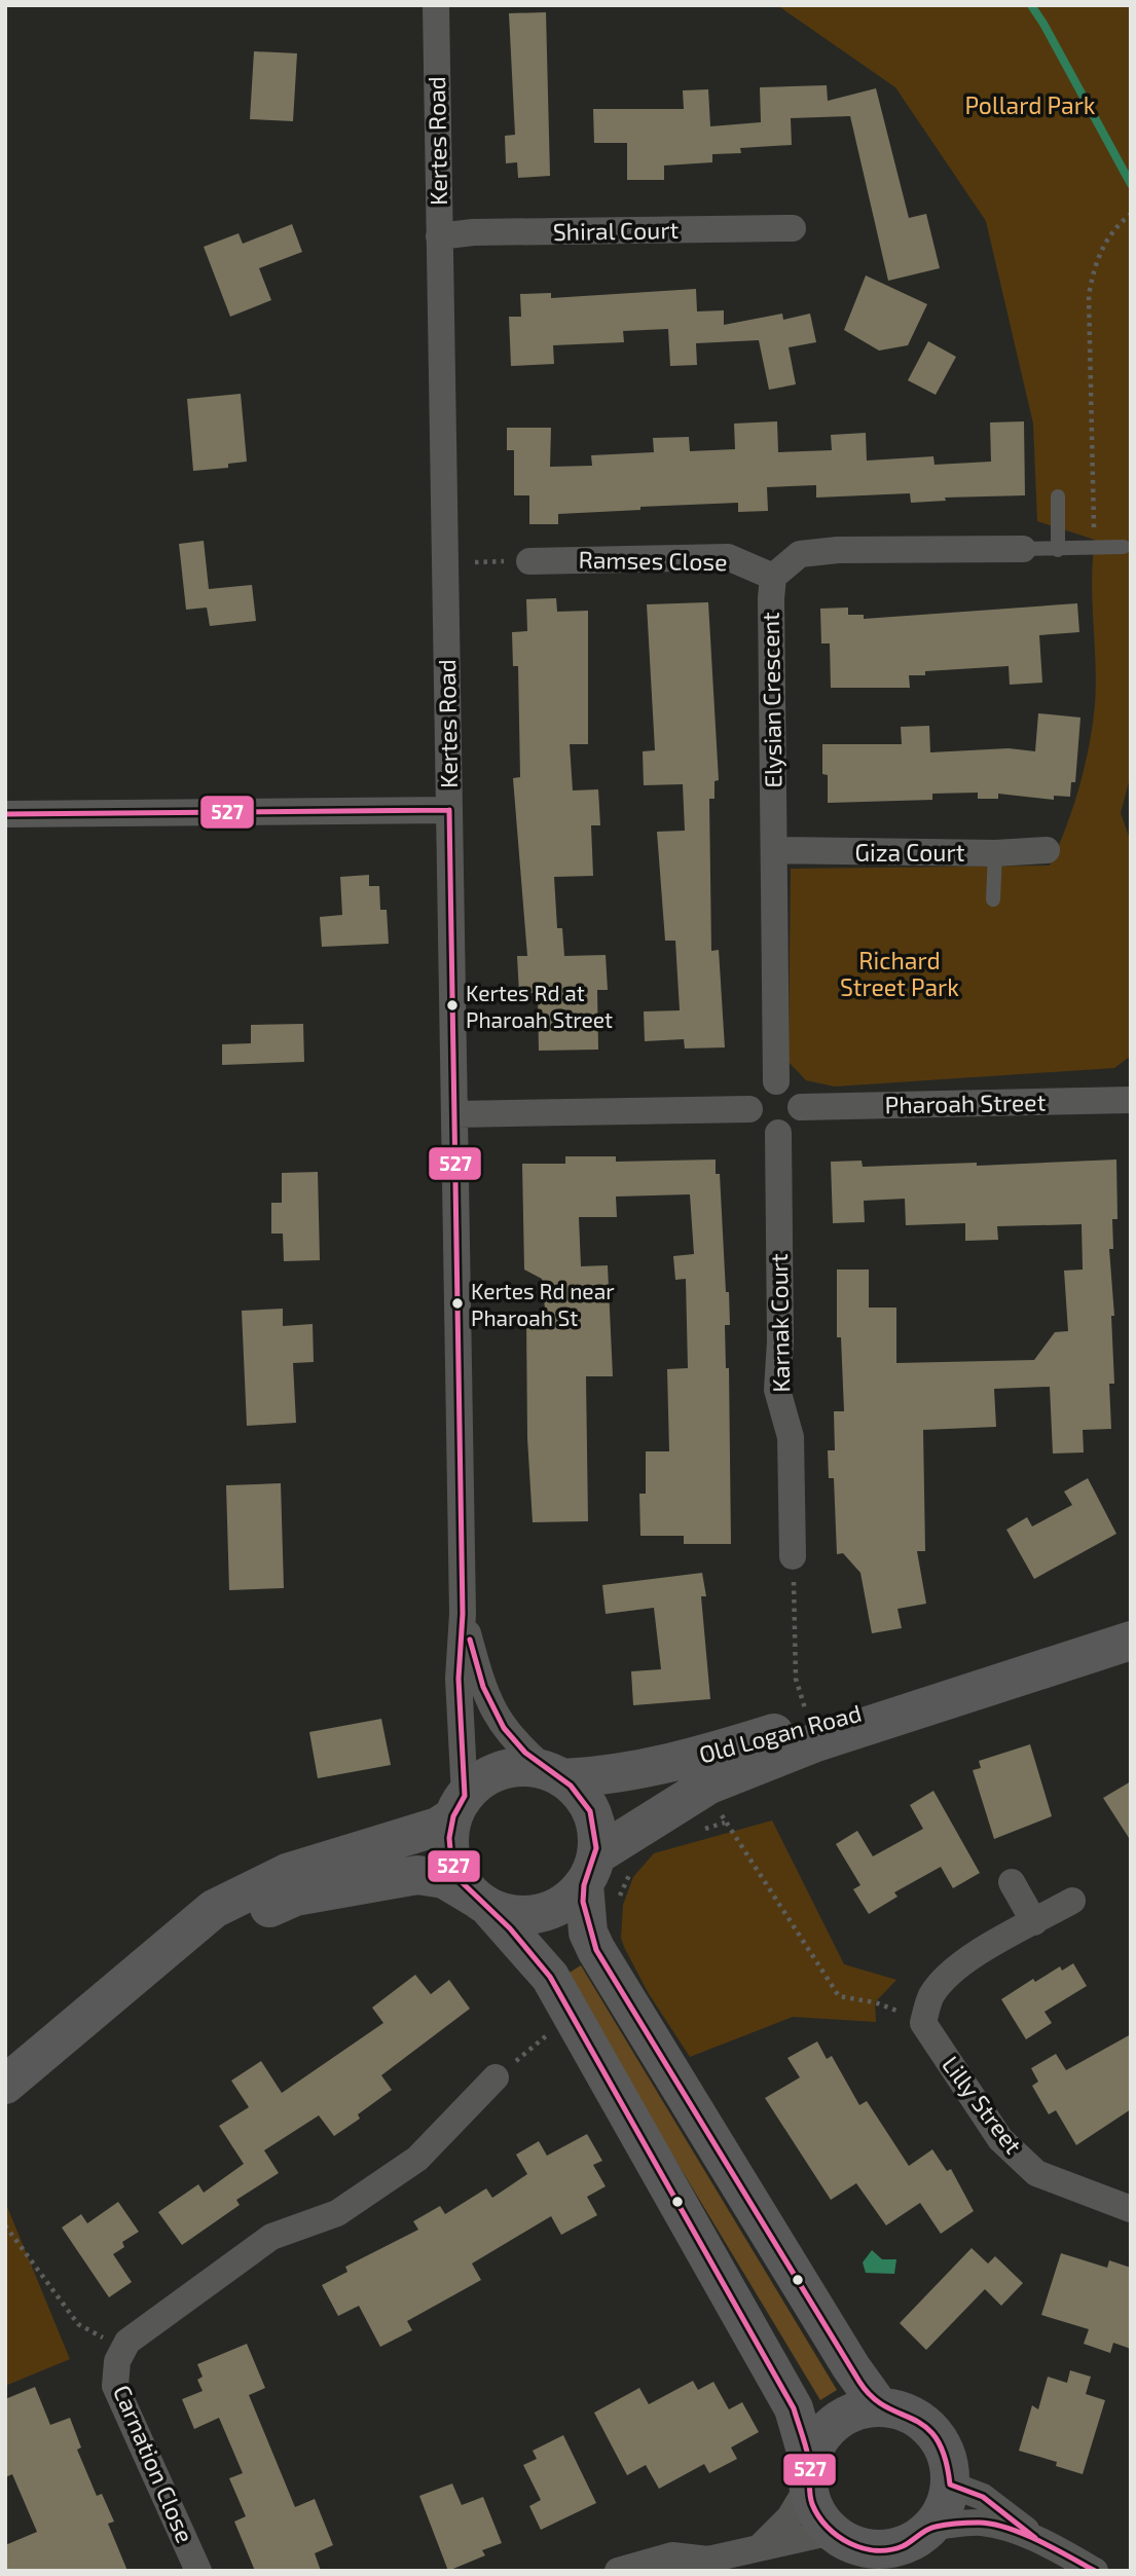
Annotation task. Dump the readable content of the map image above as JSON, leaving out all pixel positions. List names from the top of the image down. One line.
{"streets":{"main road":["Old Logan Road"],"street":["Kertes Road","Shiral Court","Ramses Close","Elysian Crescent","Giza Court","Pharoah Street","Karnak Court","Lilly Street","Carnation Close"]},"crossings":[["Kertes Road","Shiral Court"],["Kertes Road","Old Logan Road"],["Ramses Close","Elysian Crescent"],["Elysian Crescent","Giza Court"],["Elysian Crescent","Pharoah Street"],["Elysian Crescent","Karnak Court"],["Pharoah Street","Karnak Court"]],"parks":["Pollard Park","Richard Street Park"],"places":["Kertes Rd at Pharoah Street","Kertes Rd near Pharoah St"],"lines":["transit line 527"]}
